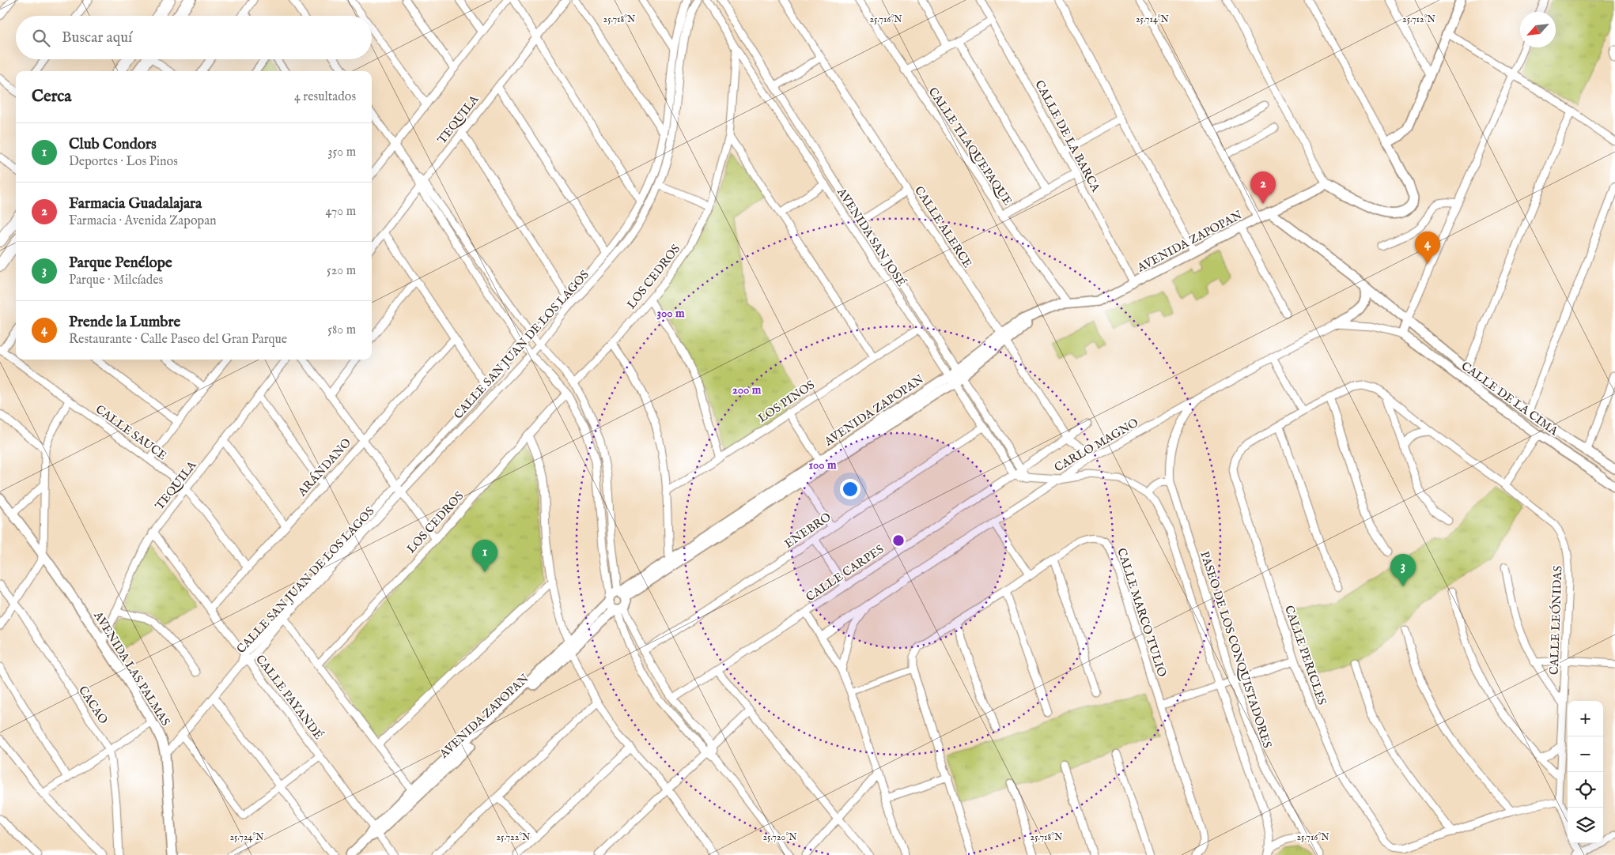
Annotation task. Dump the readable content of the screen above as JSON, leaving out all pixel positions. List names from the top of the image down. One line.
{"streets":{"street":["TEQUILA","CALLE DE LA BARCA","CALLE TLAQUEPAQUE","CALLE ALERCE","AVENIDA SAN JOSÉ","AVENIDA ZAPOPAN","LOS CEDROS","CALLE SAN JUAN DE LOS LAGOS","CALLE DE LA CIMA","LOS PINOS","CALLE SAUCE","CARLO MAGNO","ARÁNDANO","ENEBRO","CALLE CARPES","CALLE MARCO TULIO","CALLE LEÓNIDAS","PASEO DE LOS CONQUISTADORES","CALLE PERICLES","AVENIDA LAS PALMAS","CALLE PAYANDÉ","CACAO"]},"crossings":[["TEQUILA","CALLE SAUCE"],["TEQUILA","AVENIDA LAS PALMAS"],["TEQUILA","CALLE PAYANDÉ"],["CALLE DE LA BARCA","AVENIDA ZAPOPAN"],["CALLE TLAQUEPAQUE","AVENIDA ZAPOPAN"],["CALLE ALERCE","AVENIDA ZAPOPAN"],["CALLE ALERCE","CARLO MAGNO"],["CALLE ALERCE","CALLE CARPES"],["AVENIDA SAN JOSÉ","AVENIDA ZAPOPAN"],["AVENIDA SAN JOSÉ","LOS CEDROS"],["AVENIDA SAN JOSÉ","LOS PINOS"],["AVENIDA SAN JOSÉ","ENEBRO"],["AVENIDA SAN JOSÉ","CALLE CARPES"],["AVENIDA ZAPOPAN","CALLE DE LA CIMA"],["AVENIDA ZAPOPAN","CALLE PAYANDÉ"],["CALLE SAN JUAN DE LOS LAGOS","AVENIDA LAS PALMAS"],["CALLE SAN JUAN DE LOS LAGOS","CALLE PAYANDÉ"],["CALLE SAUCE","ARÁNDANO"],["CARLO MAGNO","PASEO DE LOS CONQUISTADORES"],["ARÁNDANO","CALLE PAYANDÉ"],["CALLE LEÓNIDAS","CALLE PERICLES"]],"north":"bottom left","page":{"search":"Buscar aquí","heading":["Cerca","4 resultados"],"list":[{"mark":"1","name":"Club Condors","note":"Deportes · Los Pinos","value":"350 m"},{"mark":"2","name":"Farmacia Guadalajara","note":"Farmacia · Avenida Zapopan","value":"470 m"},{"mark":"3","name":"Parque Penélope","note":"Parque · Milcíades","value":"520 m"},{"mark":"4","name":"Prende la Lumbre","note":"Restaurante · Calle Paseo del Gran Parque","value":"580 m"}],"pins":["2","4","1","3"],"map_buttons":["+","−"]},"coordinates":["25.718°N","25.716°N","25.714°N","25.712°N","25.724°N","25.722°N","25.720°N"],"rings":["300 m","200 m","100 m"]}
